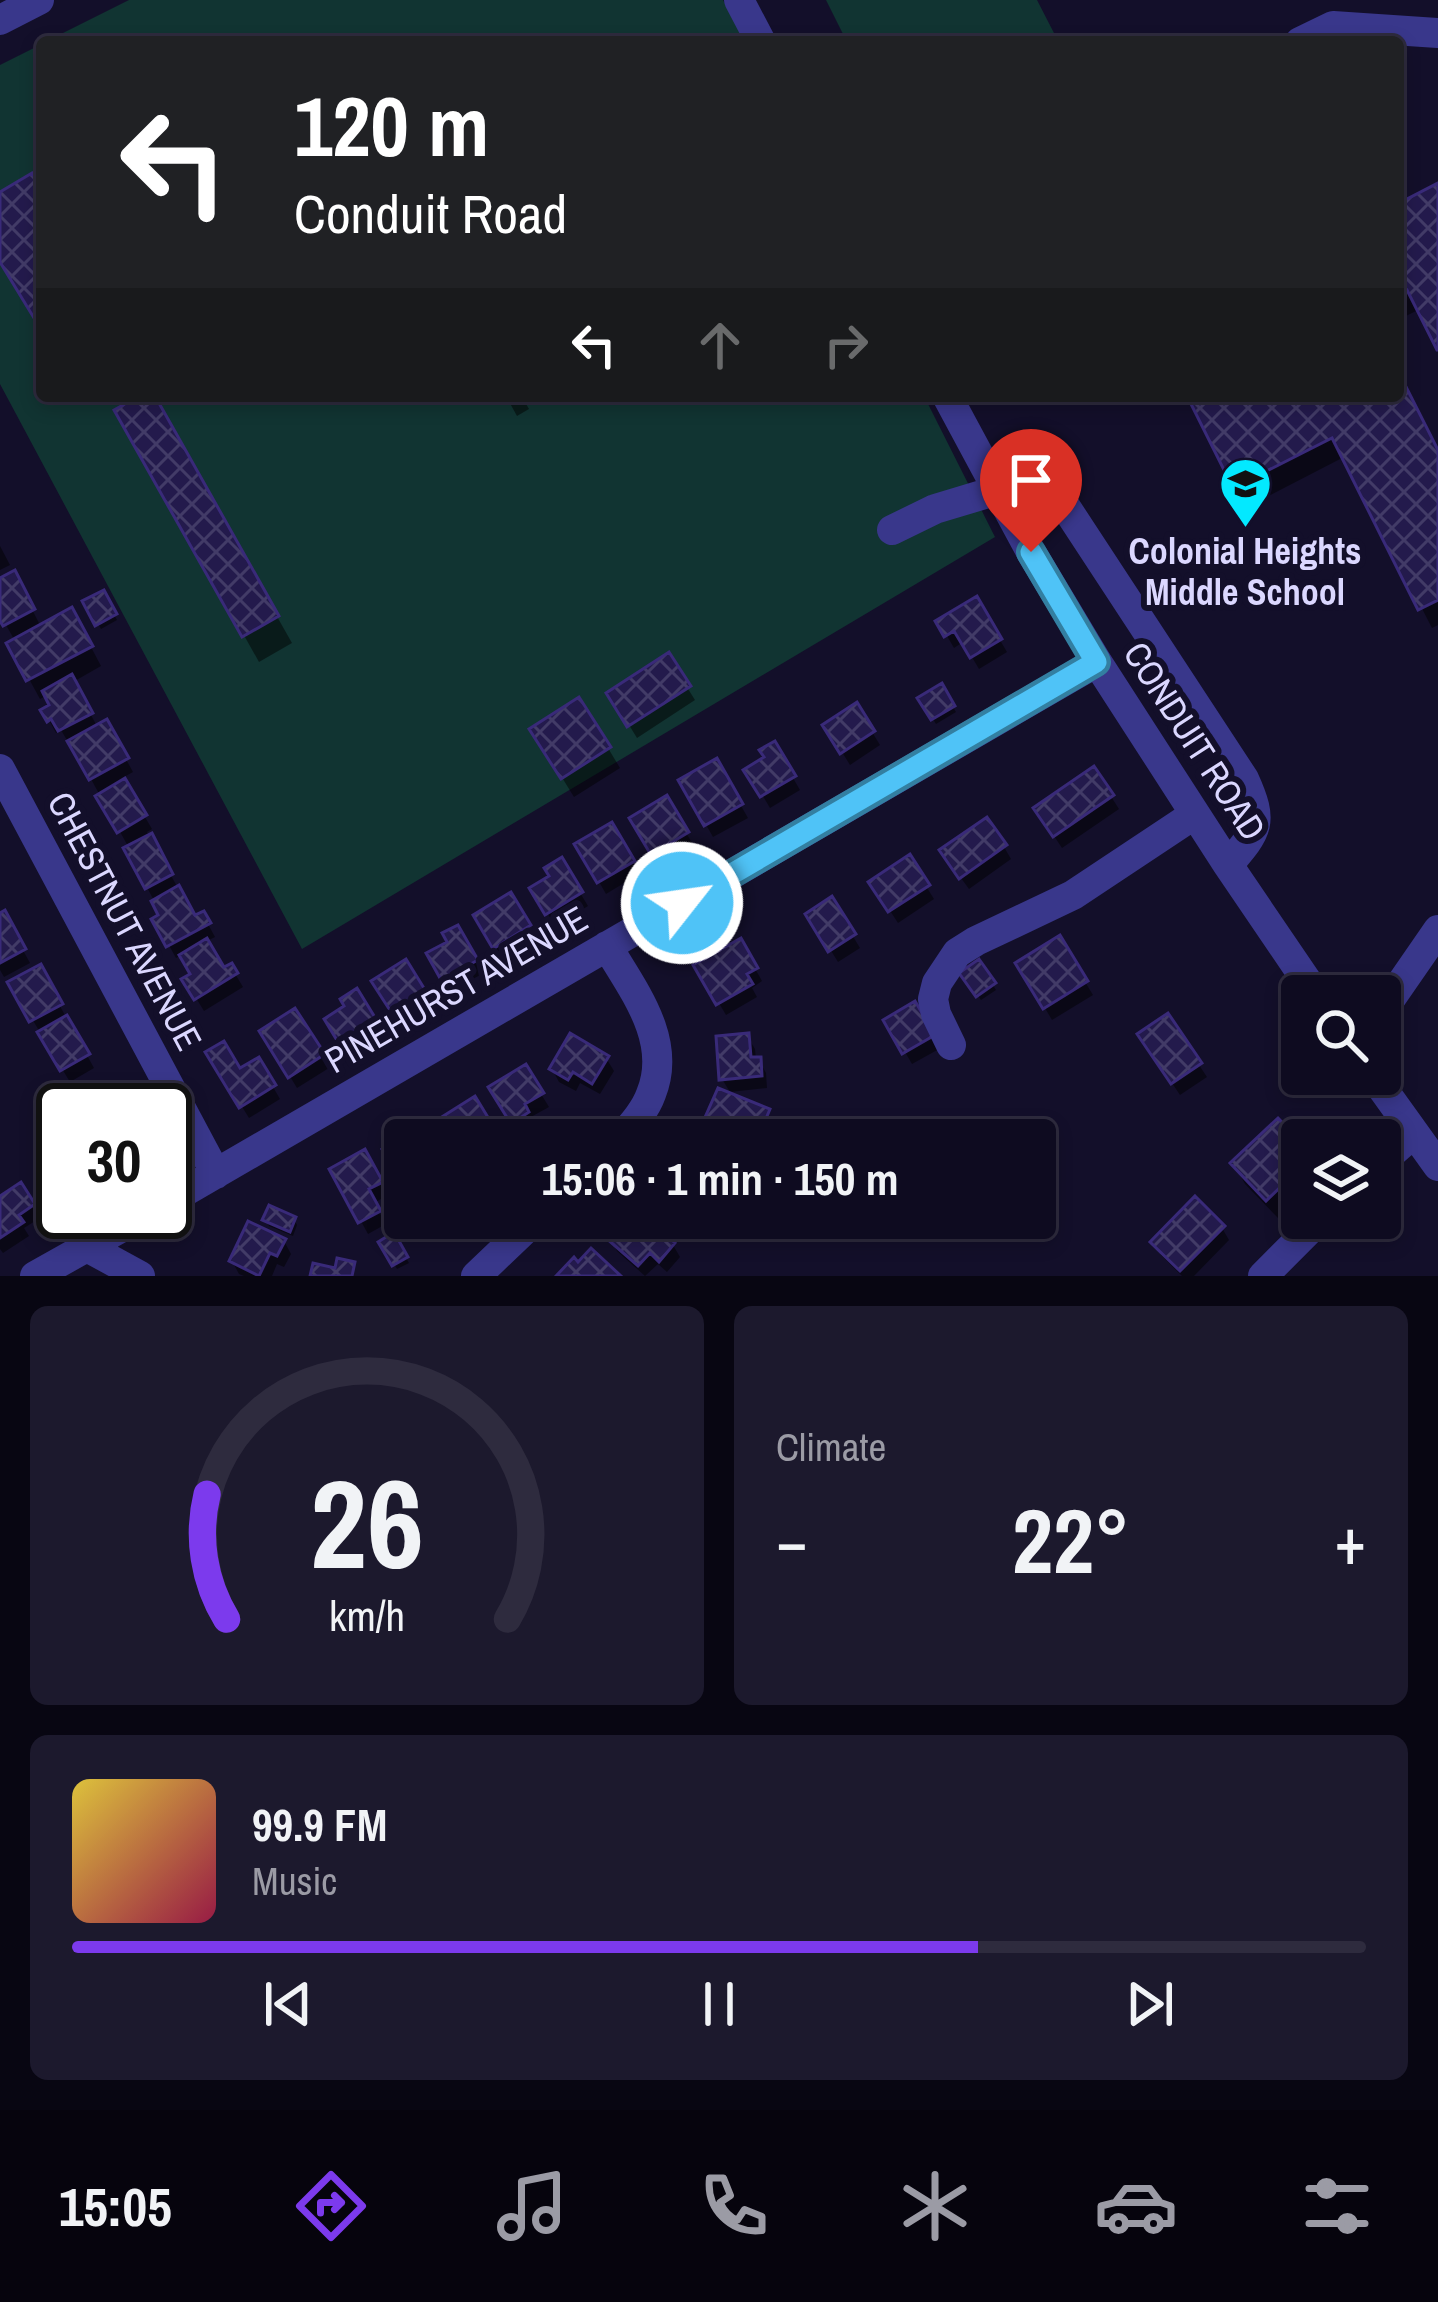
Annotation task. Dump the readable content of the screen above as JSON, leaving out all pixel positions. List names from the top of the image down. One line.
{"streets":{"street":["CONDUIT ROAD","CHESTNUT AVENUE","PINEHURST AVENUE"]},"crossings":[["CONDUIT ROAD","PINEHURST AVENUE"],["CHESTNUT AVENUE","PINEHURST AVENUE"]],"places":{"school or university":["Colonial Heights Middle School"]},"page":{"turn":["120 m","Conduit Road"],"limit":"30","trip":"15:06 · 1 min · 150 m","tile":"Climate","heat":["−","22°","+"],"song":["99.9 FM","Music"],"tabs":"15:05","gauge":["26","km/h"]}}
